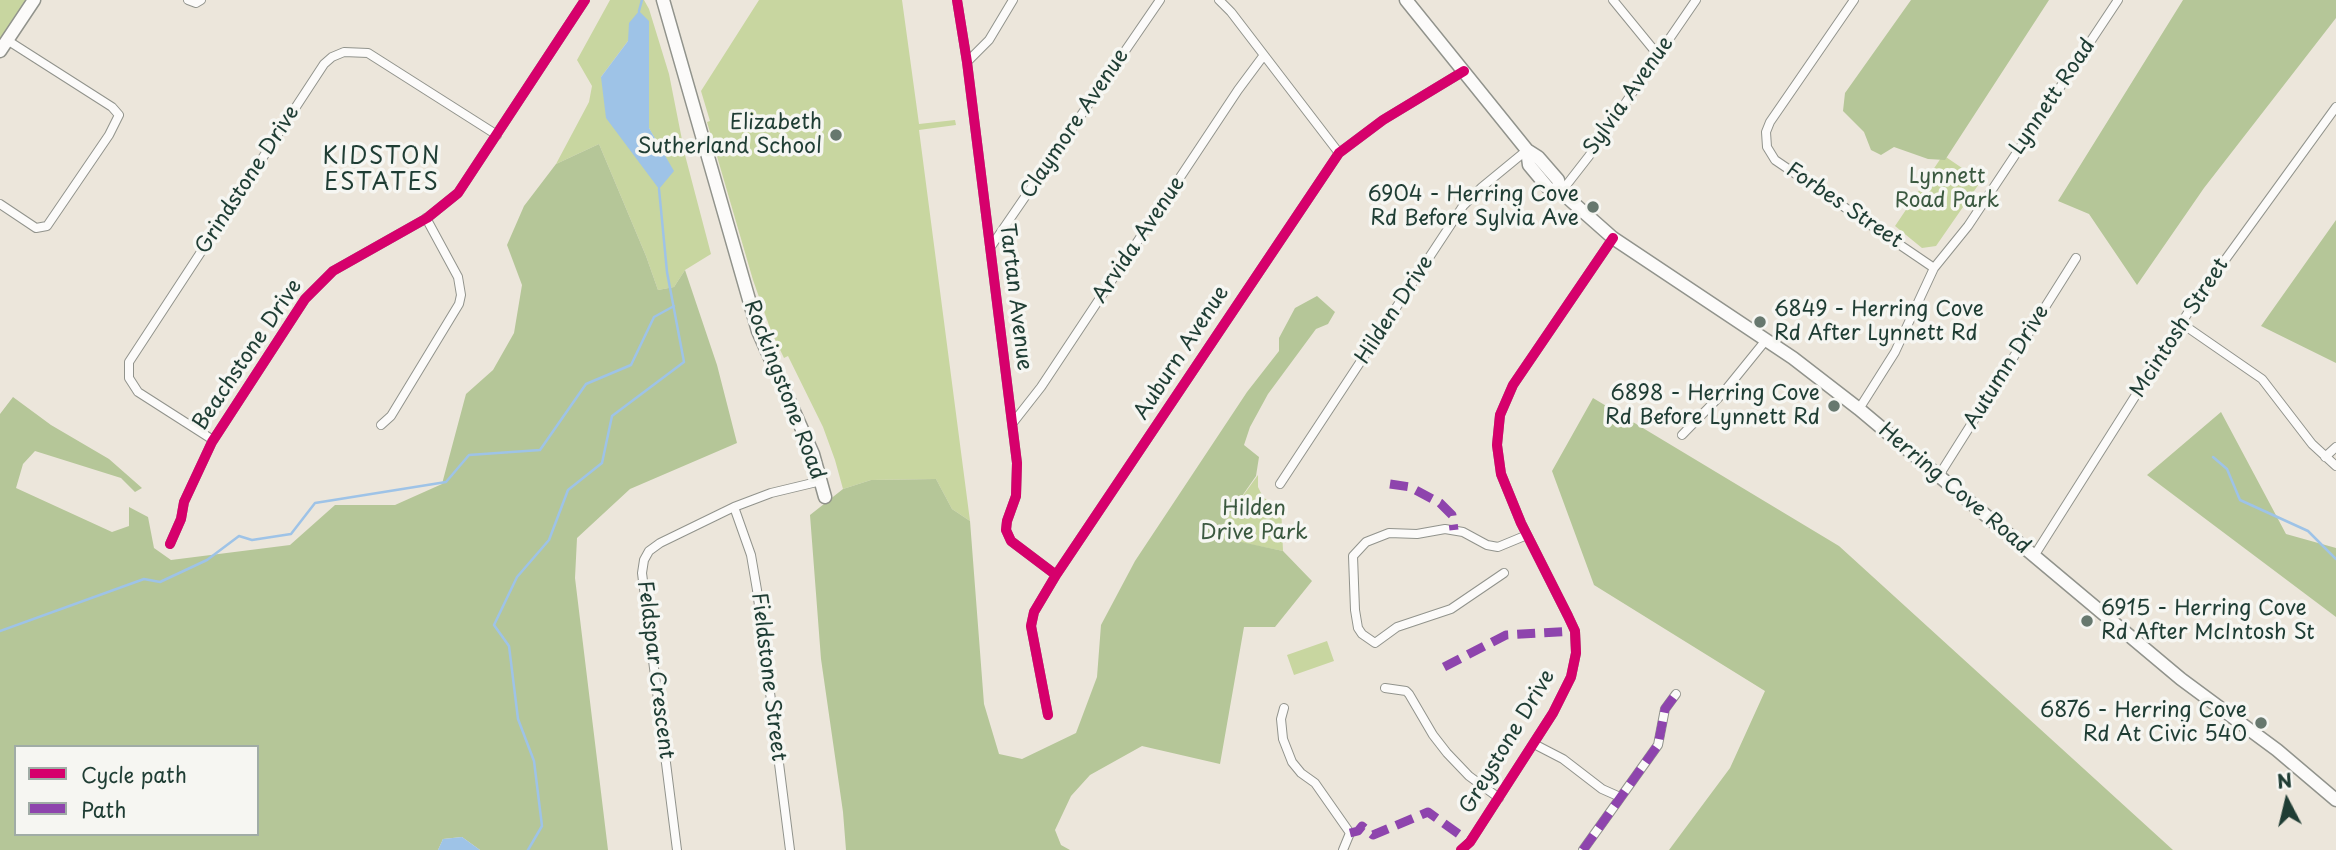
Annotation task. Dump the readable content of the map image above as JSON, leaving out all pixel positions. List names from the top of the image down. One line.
{"streets":{"main road":["Rockingstone Road","Herring Cove Road"],"street":["Sylvia Avenue","Lynnett Road","Claymore Avenue","Grindstone Drive","Forbes Street","Arvida Avenue","Tartan Avenue","Hilden Drive","Mcintosh Street","Auburn Avenue","Beachstone Drive","Autumn Drive","Feldspar Crescent","Fieldstone Street","Greystone Drive"]},"crossings":[["Sylvia Avenue","Herring Cove Road"],["Lynnett Road","Forbes Street"],["Lynnett Road","Herring Cove Road"],["Claymore Avenue","Tartan Avenue"],["Grindstone Drive","Beachstone Drive"],["Arvida Avenue","Tartan Avenue"],["Tartan Avenue","Auburn Avenue"],["Hilden Drive","Herring Cove Road"],["Mcintosh Street","Herring Cove Road"],["Auburn Avenue","Herring Cove Road"],["Autumn Drive","Herring Cove Road"],["Rockingstone Road","Feldspar Crescent"],["Herring Cove Road","Greystone Drive"],["Feldspar Crescent","Fieldstone Street"]],"districts":["KIDSTON ESTATES"],"parks":["Lynnett Road Park","Hilden Drive Park"],"places":["Elizabeth Sutherland School","6904 - Herring Cove Rd Before Sylvia Ave","6849 - Herring Cove Rd After Lynnett Rd","6898 - Herring Cove Rd Before Lynnett Rd","6915 - Herring Cove Rd After McIntosh St","6876 - Herring Cove Rd At Civic 540"],"legend":["Cycle path","Path"],"north":"top"}
